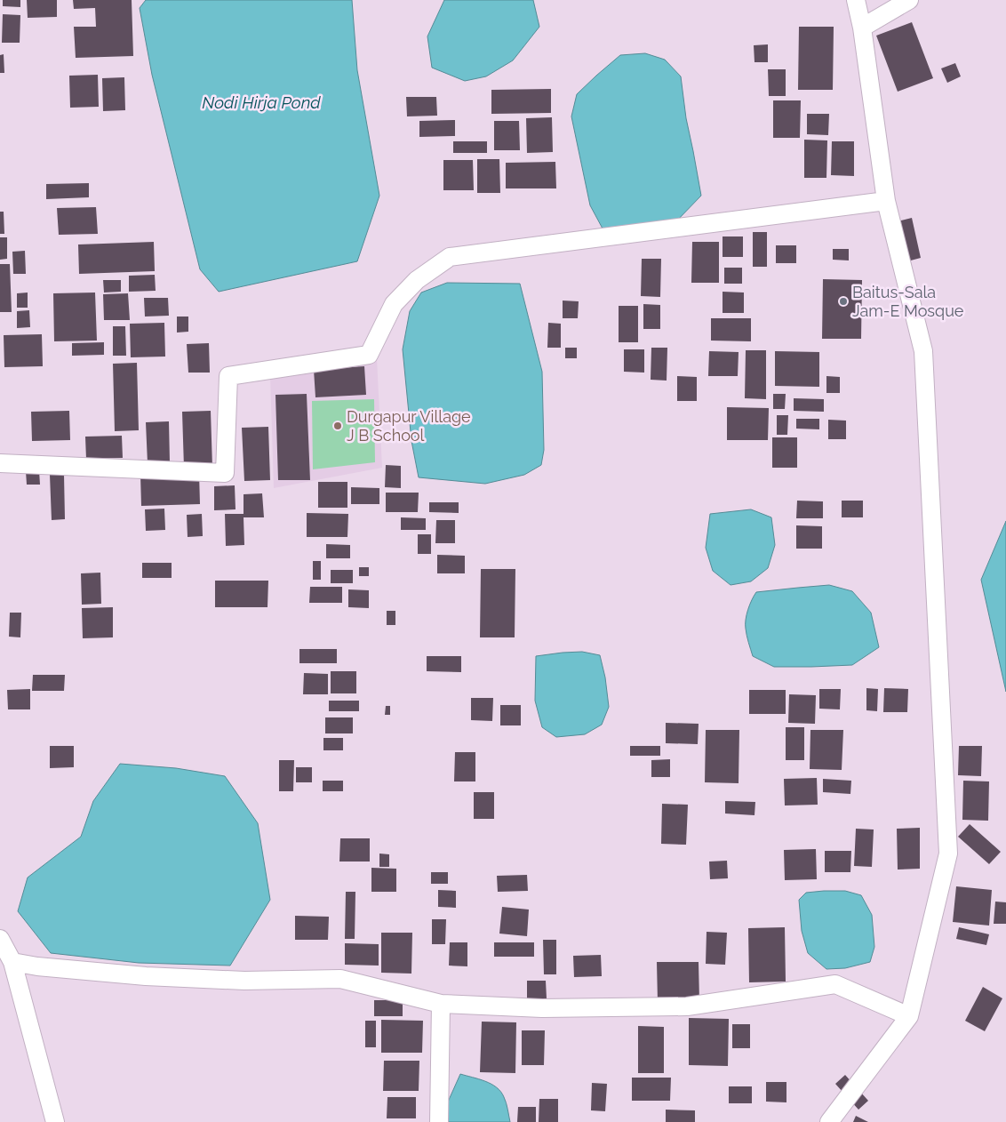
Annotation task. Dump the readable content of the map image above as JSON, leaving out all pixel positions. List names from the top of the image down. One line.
{"water":["Nodi Hirja Pond"],"places":["Baitus-Sala Jam-E Mosque","Durgapur Village J B School"]}
